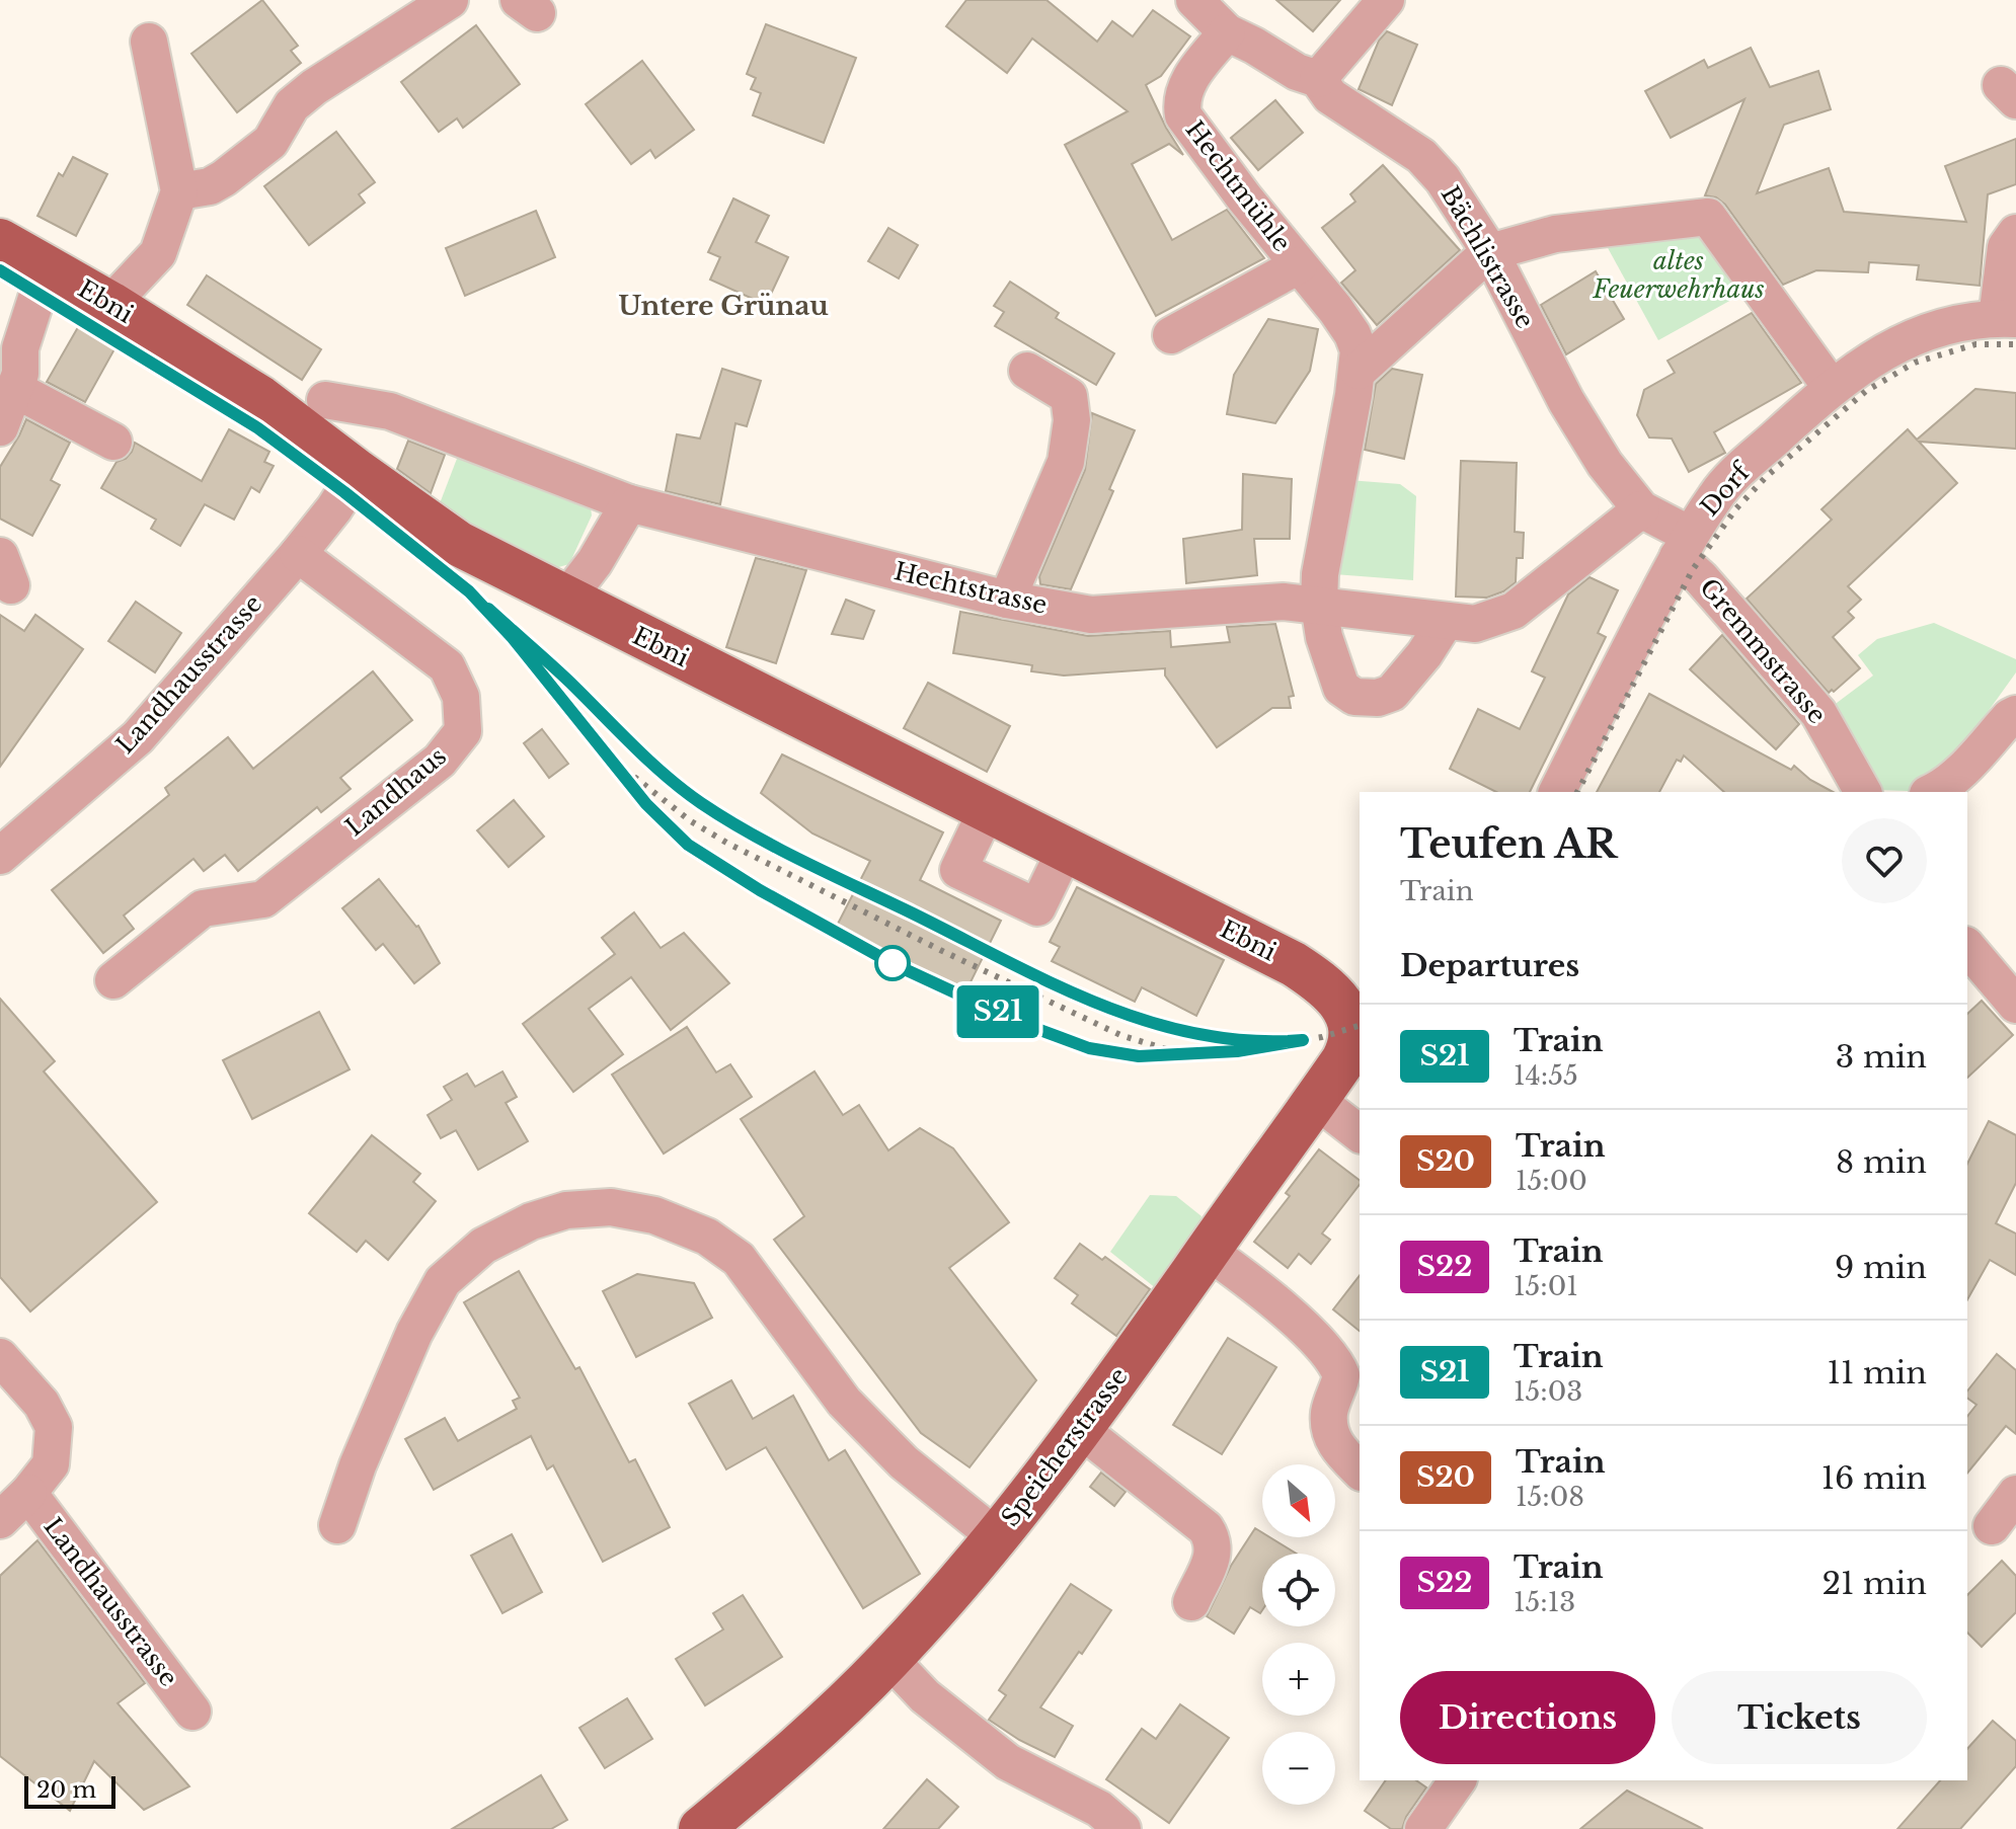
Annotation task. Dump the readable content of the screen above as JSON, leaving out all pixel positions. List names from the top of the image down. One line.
{"streets":{"main road":["Ebni","Speicherstrasse"],"street":["Hechtmühle","Bächlistrasse","Dorf","Hechtstrasse","Gremmstrasse","Landhausstrasse","Landhaus"]},"crossings":[["Hechtmühle","Bächlistrasse"],["Bächlistrasse","Dorf"],["Bächlistrasse","Hechtstrasse"],["Bächlistrasse","Gremmstrasse"],["Ebni","Landhausstrasse"],["Ebni","Speicherstrasse"],["Dorf","Gremmstrasse"],["Landhausstrasse","Landhaus"]],"districts":["Untere Grünau"],"parks":["altes Feuerwehrhaus"],"scale_bar":"20 m","north":"bottom right","page":{"on_map":"S21","heading":[["Teufen AR","Train"],"Departures"],"list":[{"mark":"S21","name":"Train","note":"14:55","value":"3 min"},{"mark":"S20","name":"Train","note":"15:00","value":"8 min"},{"mark":"S22","name":"Train","note":"15:01","value":"9 min"},{"mark":"S21","name":"Train","note":"15:03","value":"11 min"},{"mark":"S20","name":"Train","note":"15:08","value":"16 min"},{"mark":"S22","name":"Train","note":"15:13","value":"21 min"}],"map_buttons":["+","−"],"buttons":["Directions","Tickets"],"scale":"20 m"}}
